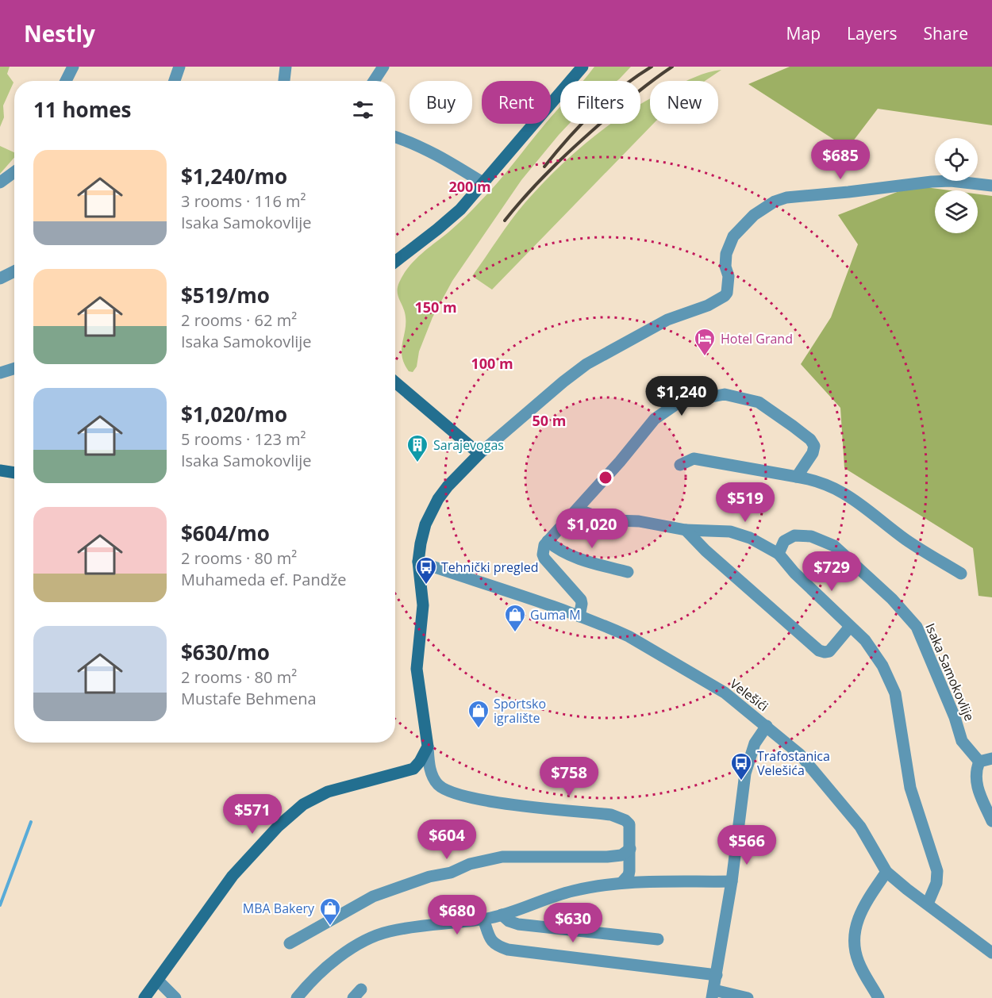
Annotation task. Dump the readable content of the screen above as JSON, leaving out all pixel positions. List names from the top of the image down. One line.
{"streets":{"street":["Isaka Samokovlije","Velešići"]},"places":{"hotel":["Hotel Grand"],"building":["Sarajevogas"],"bus stop":["Tehnički pregled","Trafostanica Velešića"],"shop":["Guma M","Sportsko igralište","MBA Bakery"]},"page":{"header":"Nestly","nav":["Map","Layers","Share"],"chip":["Buy","Rent","Filters","New"],"heading":"11 homes","list":[{"name":"$1,240/mo","note":"3 rooms · 116 m² · Isaka Samokovlije"},{"name":"$519/mo","note":"2 rooms · 62 m² · Isaka Samokovlije"},{"name":"$1,020/mo","note":"5 rooms · 123 m² · Isaka Samokovlije"},{"name":"$604/mo","note":"2 rooms · 80 m² · Muhameda ef. Pandže"},{"name":"$630/mo","note":"2 rooms · 80 m² · Mustafe Behmena"}],"price":["$685","$1,240","$519","$1,020","$729","$758","$571","$604","$566","$680","$630"]},"rings":["200 m","150 m","100 m","50 m"]}
